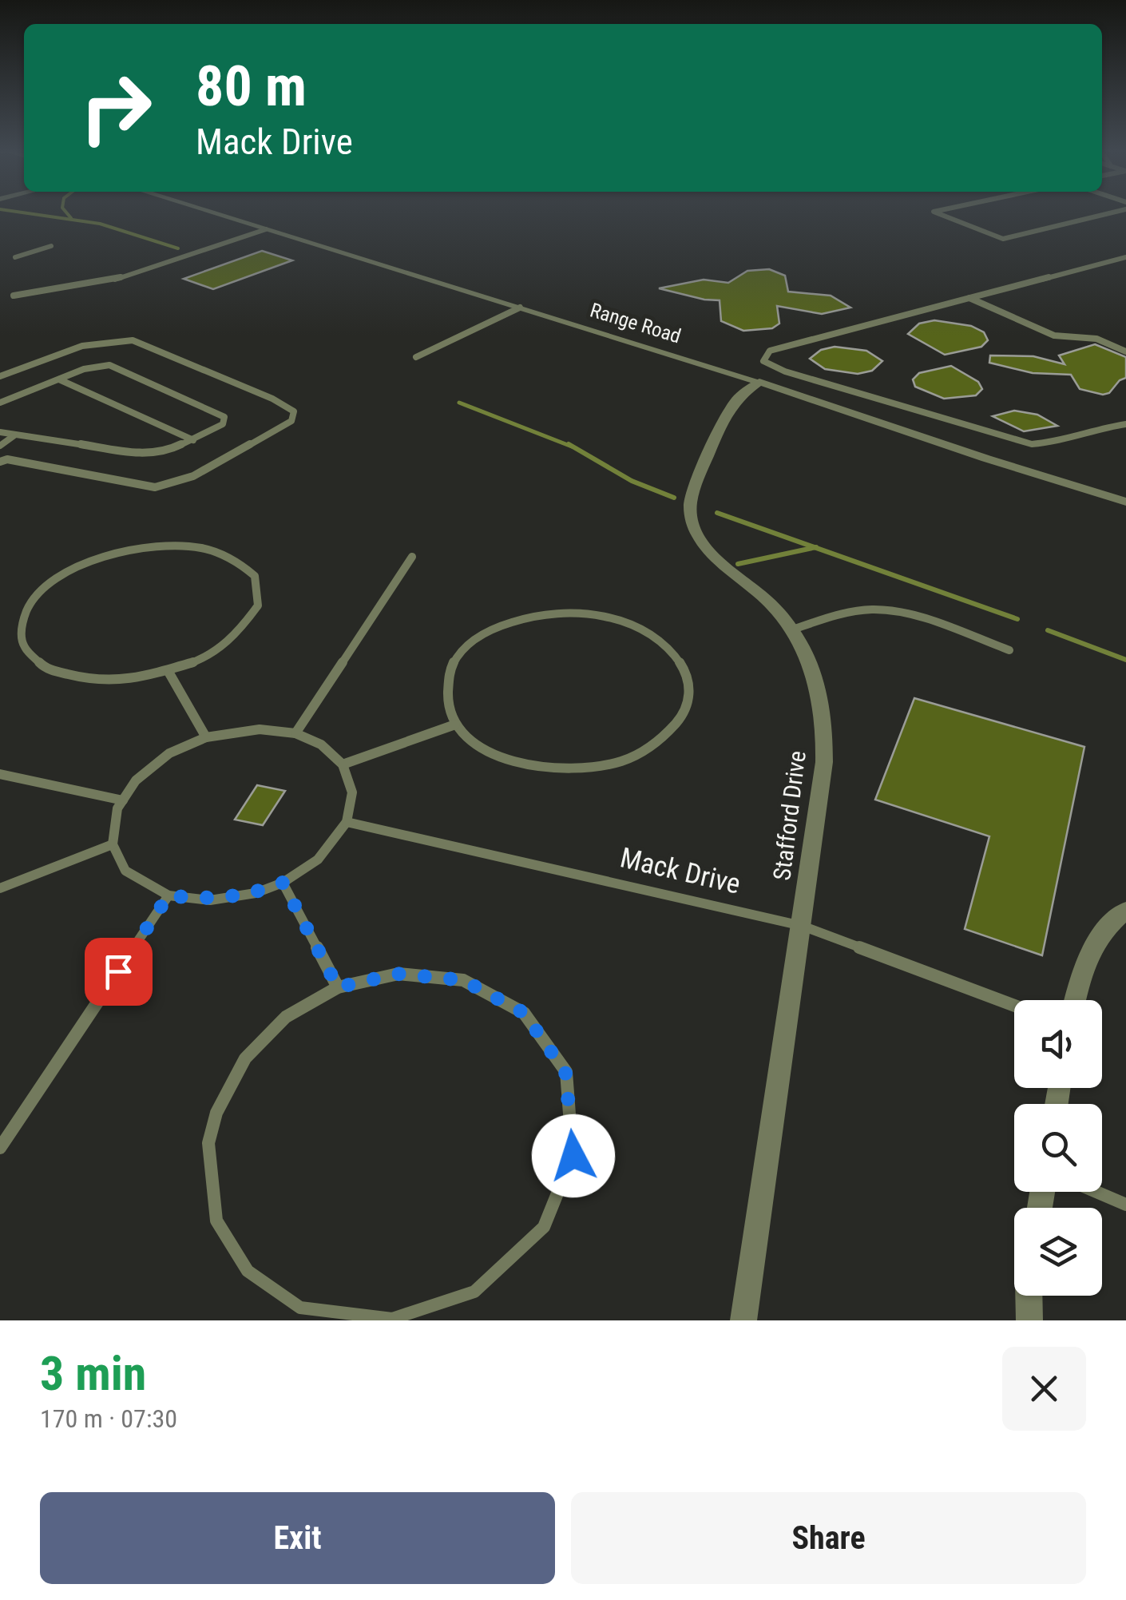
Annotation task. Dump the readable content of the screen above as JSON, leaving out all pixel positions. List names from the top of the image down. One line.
{"streets":{"street":["Range Road","Stafford Drive"],"lane":["Mack Drive"]},"crossings":[["Range Road","Stafford Drive"],["Stafford Drive","Mack Drive"]],"page":{"turn":["80 m","Mack Drive"],"heading":["3 min","170 m · 07:30"],"buttons":["Exit","Share"]}}
